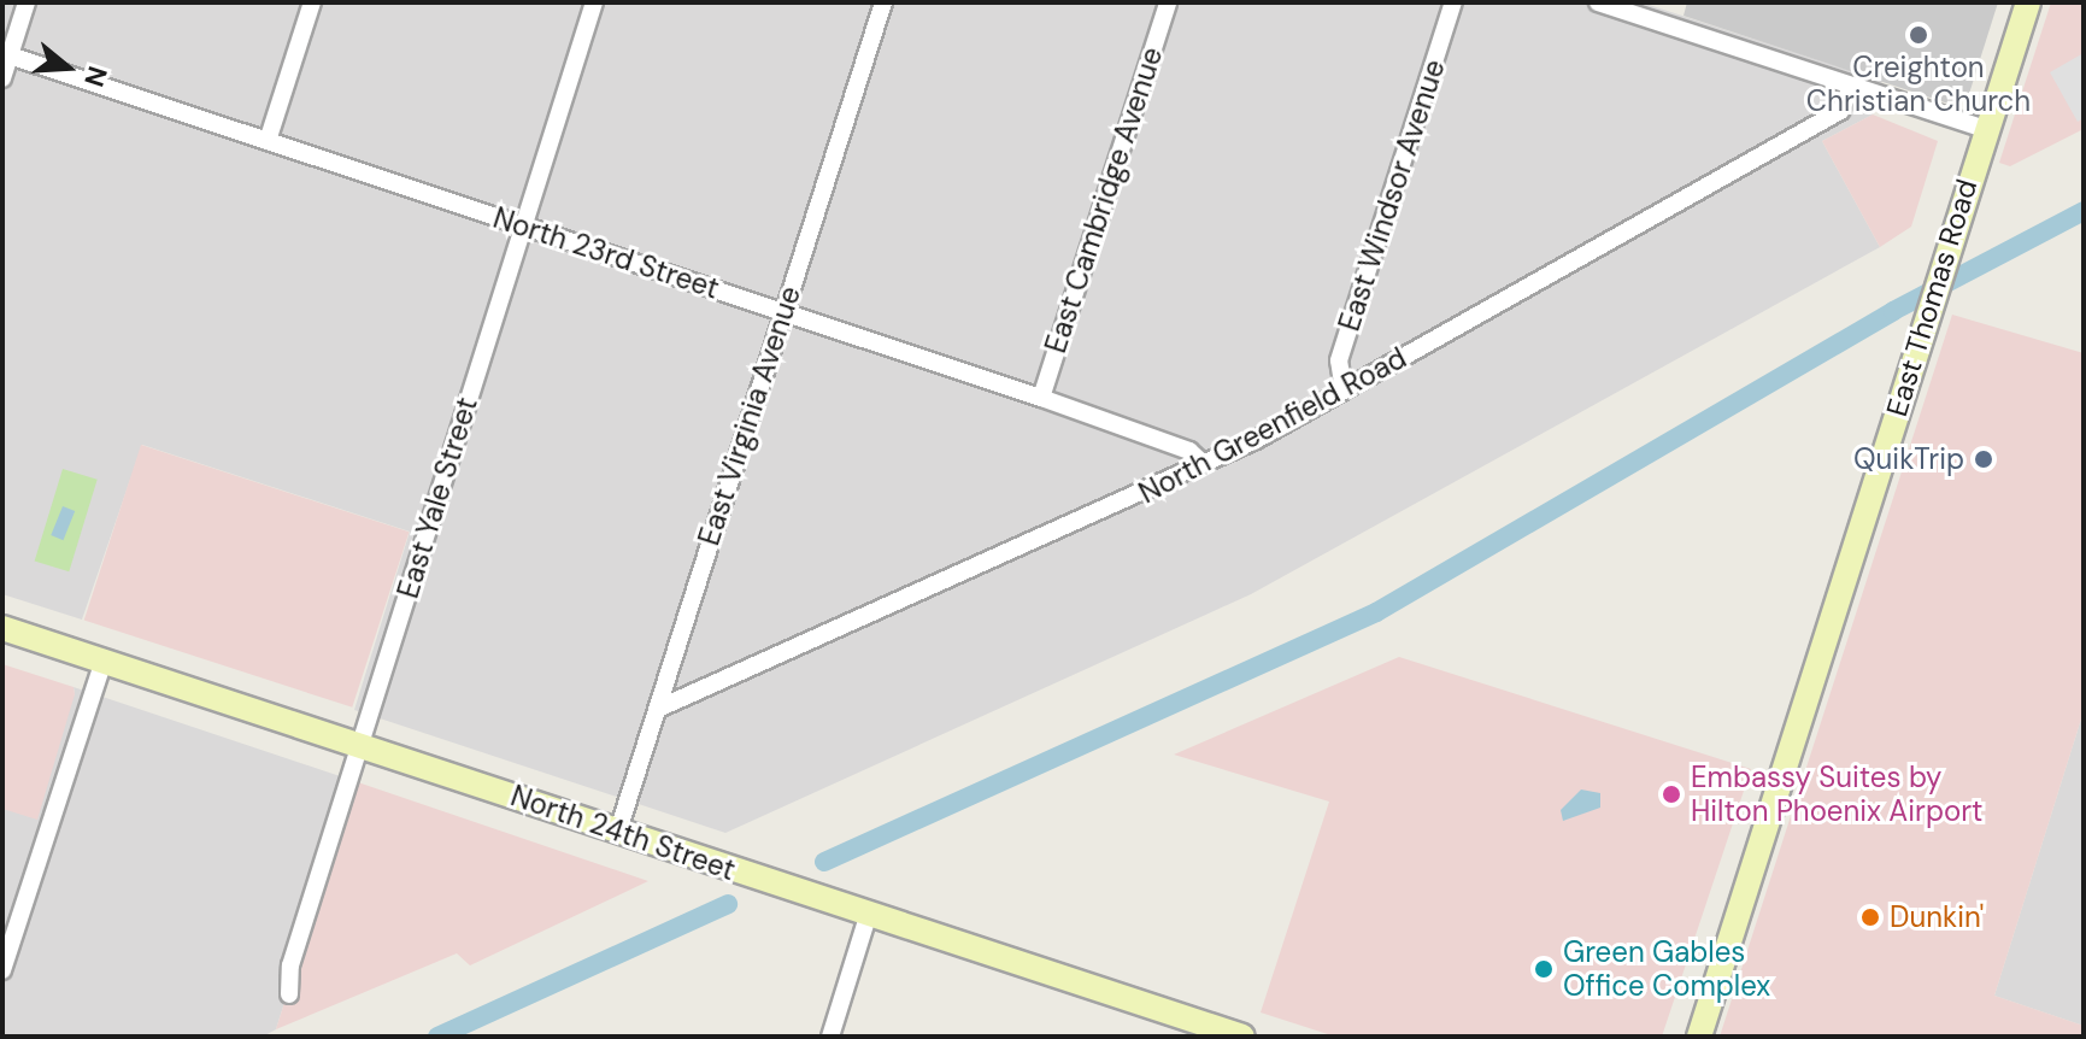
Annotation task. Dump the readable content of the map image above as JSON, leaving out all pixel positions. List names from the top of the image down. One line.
{"streets":{"main road":["East Thomas Road","North 24th Street"],"street":["East Windsor Avenue","East Cambridge Avenue","North 23rd Street","East Virginia Avenue","North Greenfield Road","East Yale Street"]},"crossings":[["East Windsor Avenue","North Greenfield Road"],["East Cambridge Avenue","North 23rd Street"],["North 23rd Street","East Virginia Avenue"],["North 23rd Street","North Greenfield Road"],["North 23rd Street","East Yale Street"],["East Virginia Avenue","North Greenfield Road"],["East Virginia Avenue","North 24th Street"],["East Yale Street","North 24th Street"]],"places":["Creighton Christian Church","QuikTrip","Embassy Suites by Hilton Phoenix Airport","Dunkin'","Green Gables Office Complex"],"north":"right"}
